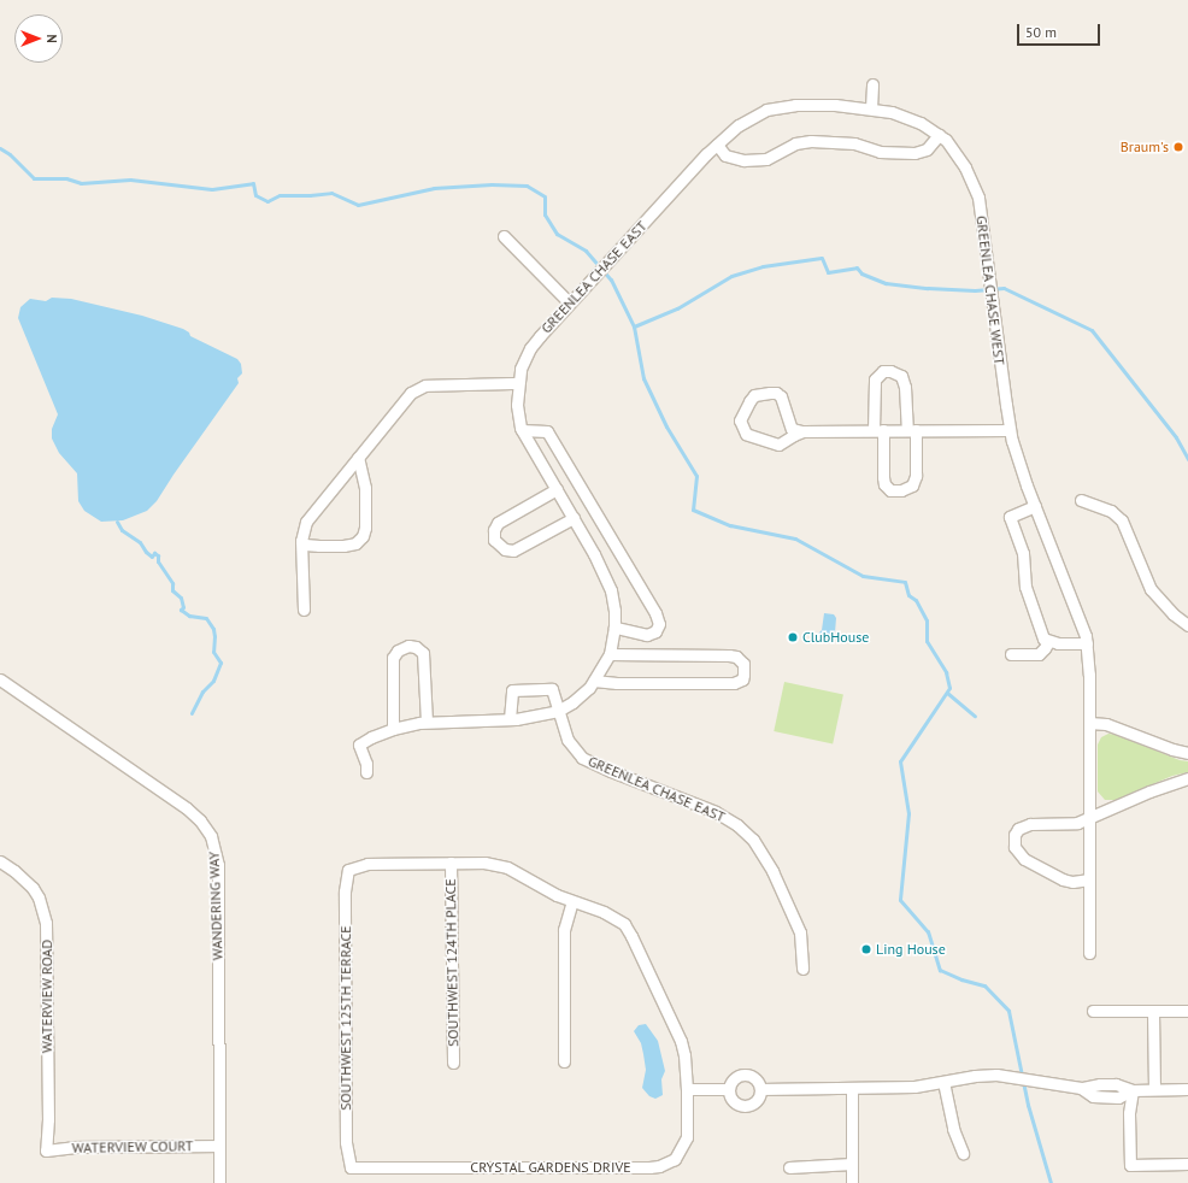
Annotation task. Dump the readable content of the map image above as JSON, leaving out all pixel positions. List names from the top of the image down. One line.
{"streets":{"street":["GREENLEA CHASE EAST","GREENLEA CHASE WEST","WANDERING WAY","SOUTHWEST 124TH PLACE","WATERVIEW ROAD","SOUTHWEST 125TH TERRACE","WATERVIEW COURT","CRYSTAL GARDENS DRIVE"]},"crossings":[["GREENLEA CHASE EAST","GREENLEA CHASE WEST"],["WANDERING WAY","WATERVIEW COURT"],["SOUTHWEST 124TH PLACE","CRYSTAL GARDENS DRIVE"],["WATERVIEW ROAD","WATERVIEW COURT"],["SOUTHWEST 125TH TERRACE","CRYSTAL GARDENS DRIVE"]],"places":["Braum's","ClubHouse","Ling House"],"scale_bar":"50 m","north":"right"}
